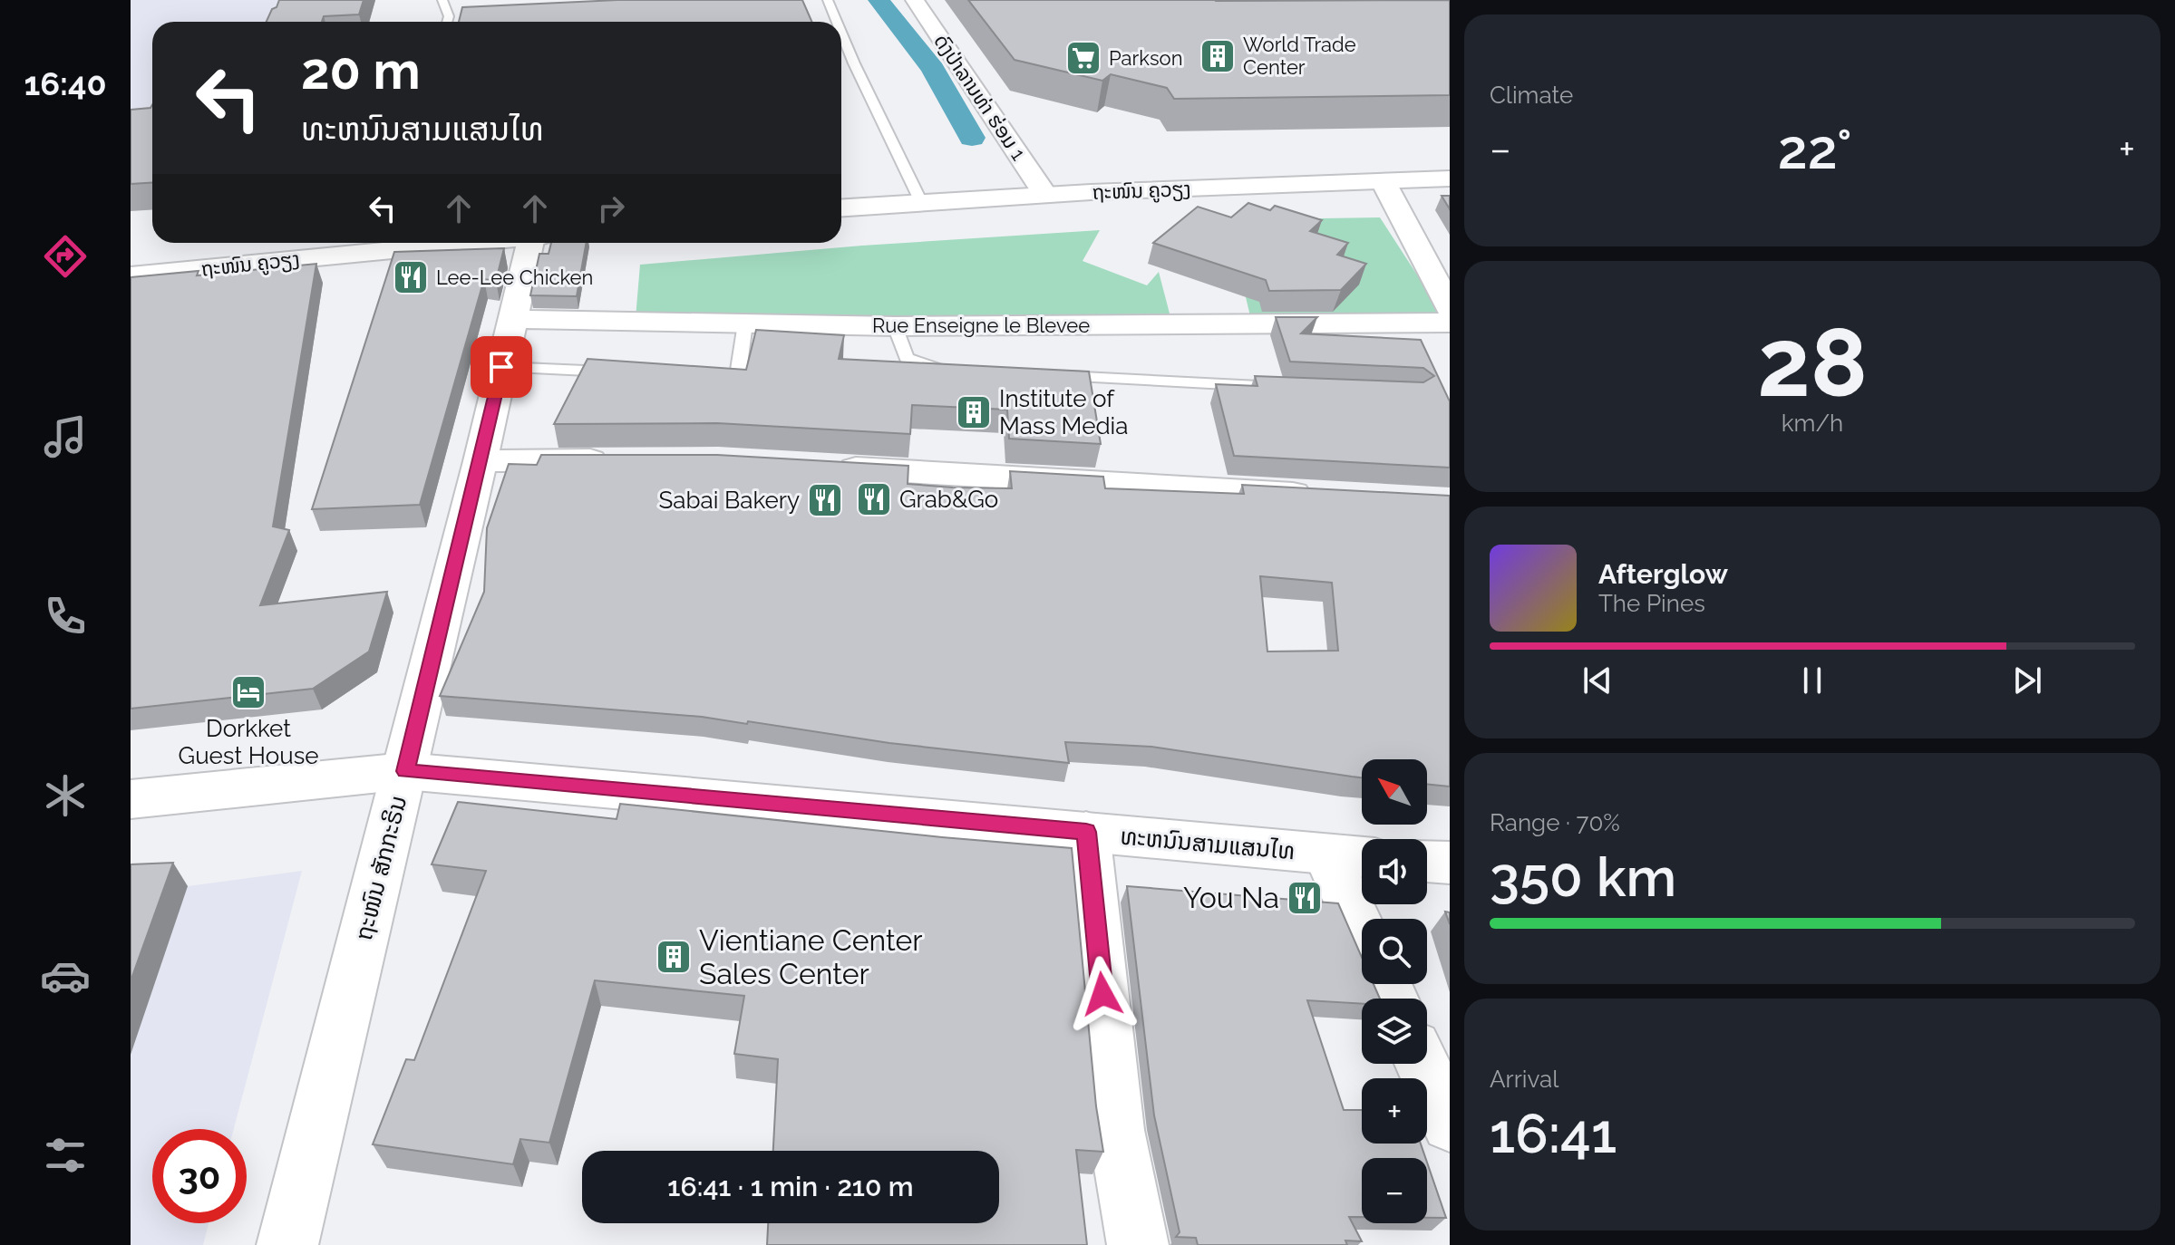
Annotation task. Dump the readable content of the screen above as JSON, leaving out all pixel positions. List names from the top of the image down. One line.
{"streets":{"street":["ດົງປ່າລານທ່າ ຮ່ອມ 1","ຖະໜົນ ຄູວຽງ","Rue Enseigne le Blevee","ທະຫນົນສາມແສນໄທ","ຖະໜົນ ສັກກະຣິນ"]},"crossings":[["ດົງປ່າລານທ່າ ຮ່ອມ 1","ຖະໜົນ ຄູວຽງ"],["Rue Enseigne le Blevee","ຖະໜົນ ສັກກະຣິນ"],["ທະຫນົນສາມແສນໄທ","ຖະໜົນ ສັກກະຣິນ"]],"places":{"building":["World Trade Center","Institute of Mass Media","Vientiane Center Sales Center"],"supermarket":["Parkson"],"restaurant":["Lee-Lee Chicken","Grab&Go","Sabai Bakery","You Na"],"hotel":["Dorkket Guest House"]},"north":"top left","page":{"tabs":"16:40","tile":["Climate",["28","km/h"],["Range · 70%","350 km"],["Arrival","16:41"]],"turn":["20 m","ທະຫນົນສາມແສນໄທ"],"heat":["−","22°","+"],"song":["Afterglow","The Pines"],"map_buttons":["+","−"],"limit":"30","trip":"16:41 · 1 min · 210 m"}}
